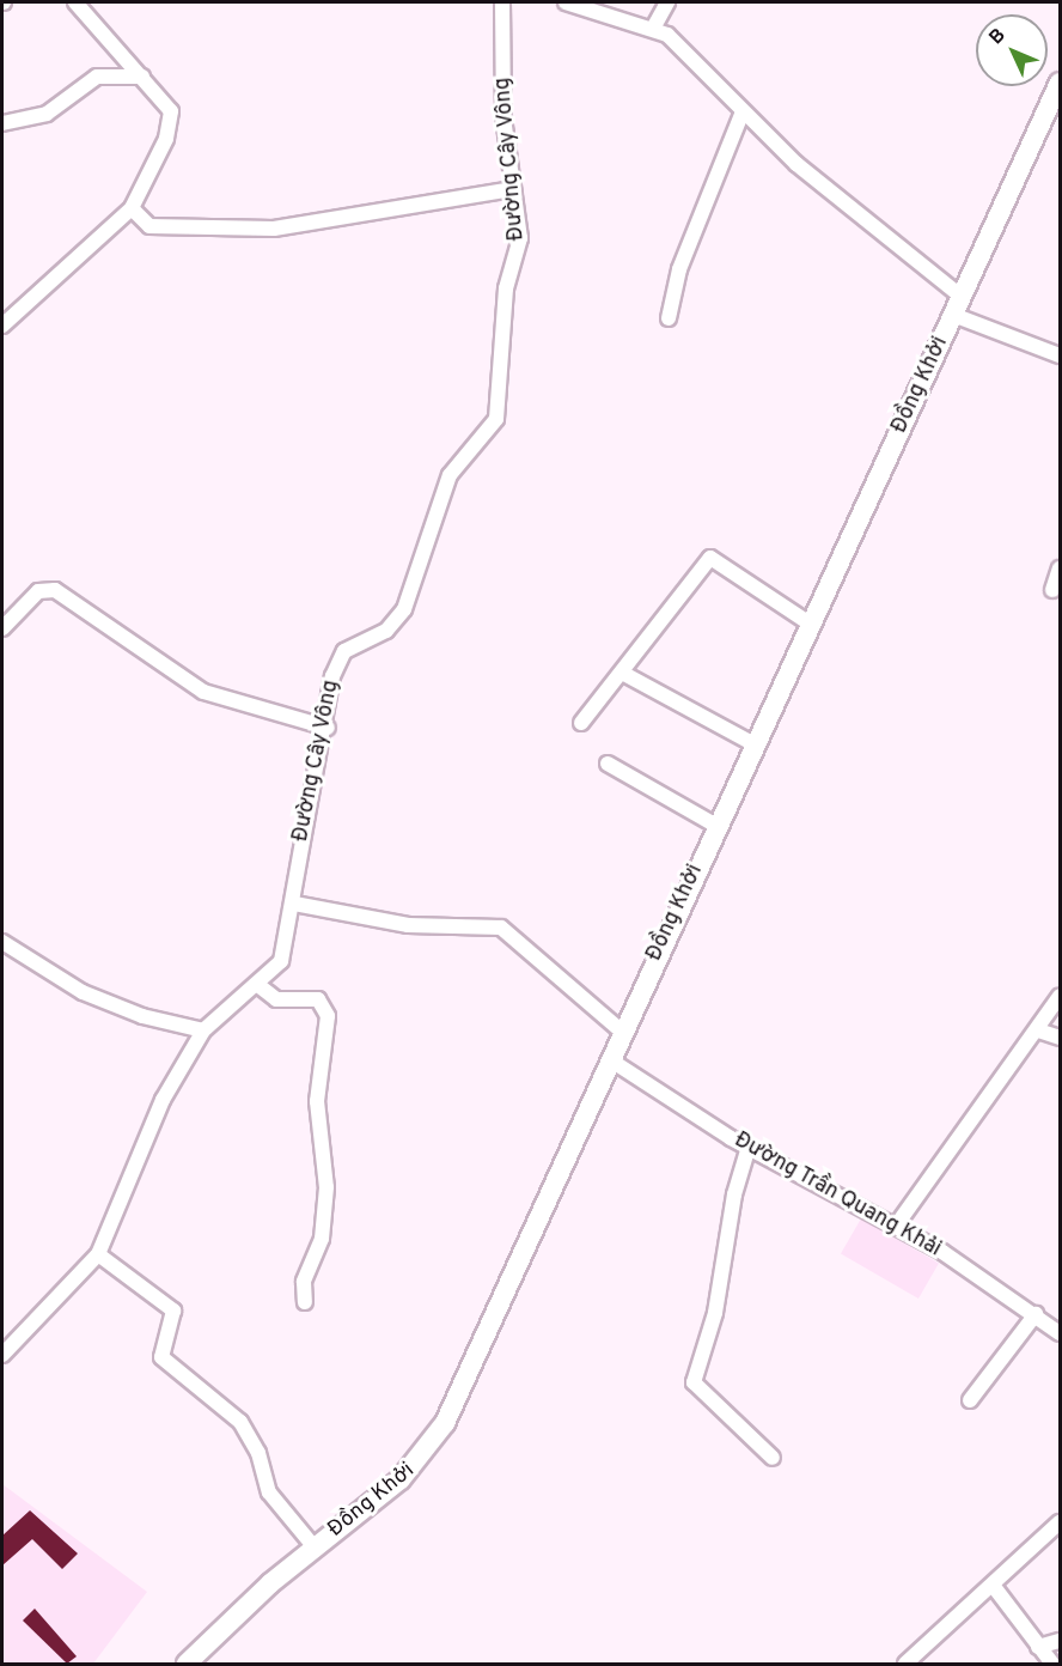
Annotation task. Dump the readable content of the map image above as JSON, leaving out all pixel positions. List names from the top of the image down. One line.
{"streets":{"main road":["Đồng Khởi"],"street":["Đường Cây Vông","Đường Trần Quang Khải"]},"crossings":[["Đồng Khởi","Đường Trần Quang Khải"]],"north":"top left"}
